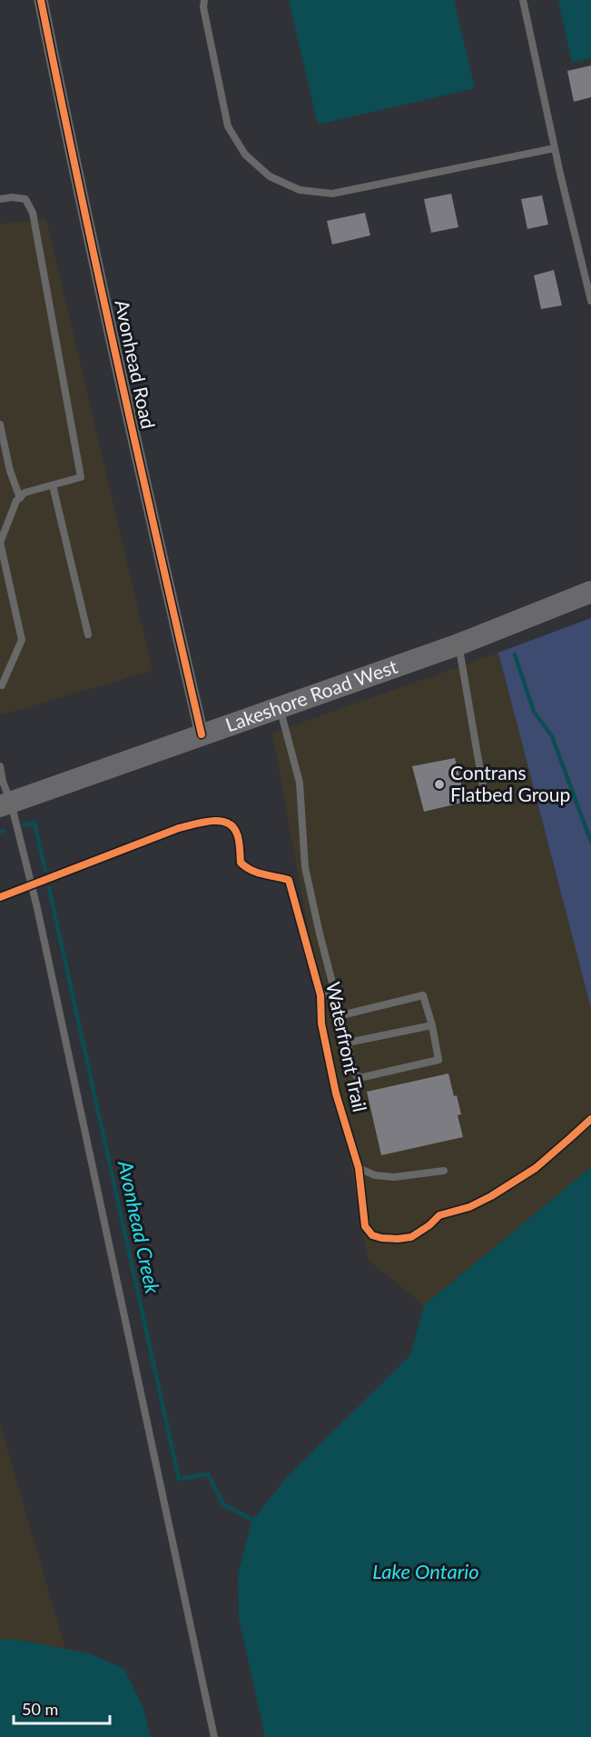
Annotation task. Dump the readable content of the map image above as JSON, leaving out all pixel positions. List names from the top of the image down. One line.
{"streets":{"main road":["Lakeshore Road West"],"street":["Avonhead Road"],"lane":["Waterfront Trail"]},"crossings":[["Avonhead Road","Lakeshore Road West"]],"water":["Avonhead Creek","Lake Ontario"],"places":["Contrans Flatbed Group"],"scale_bar":"50 m"}
